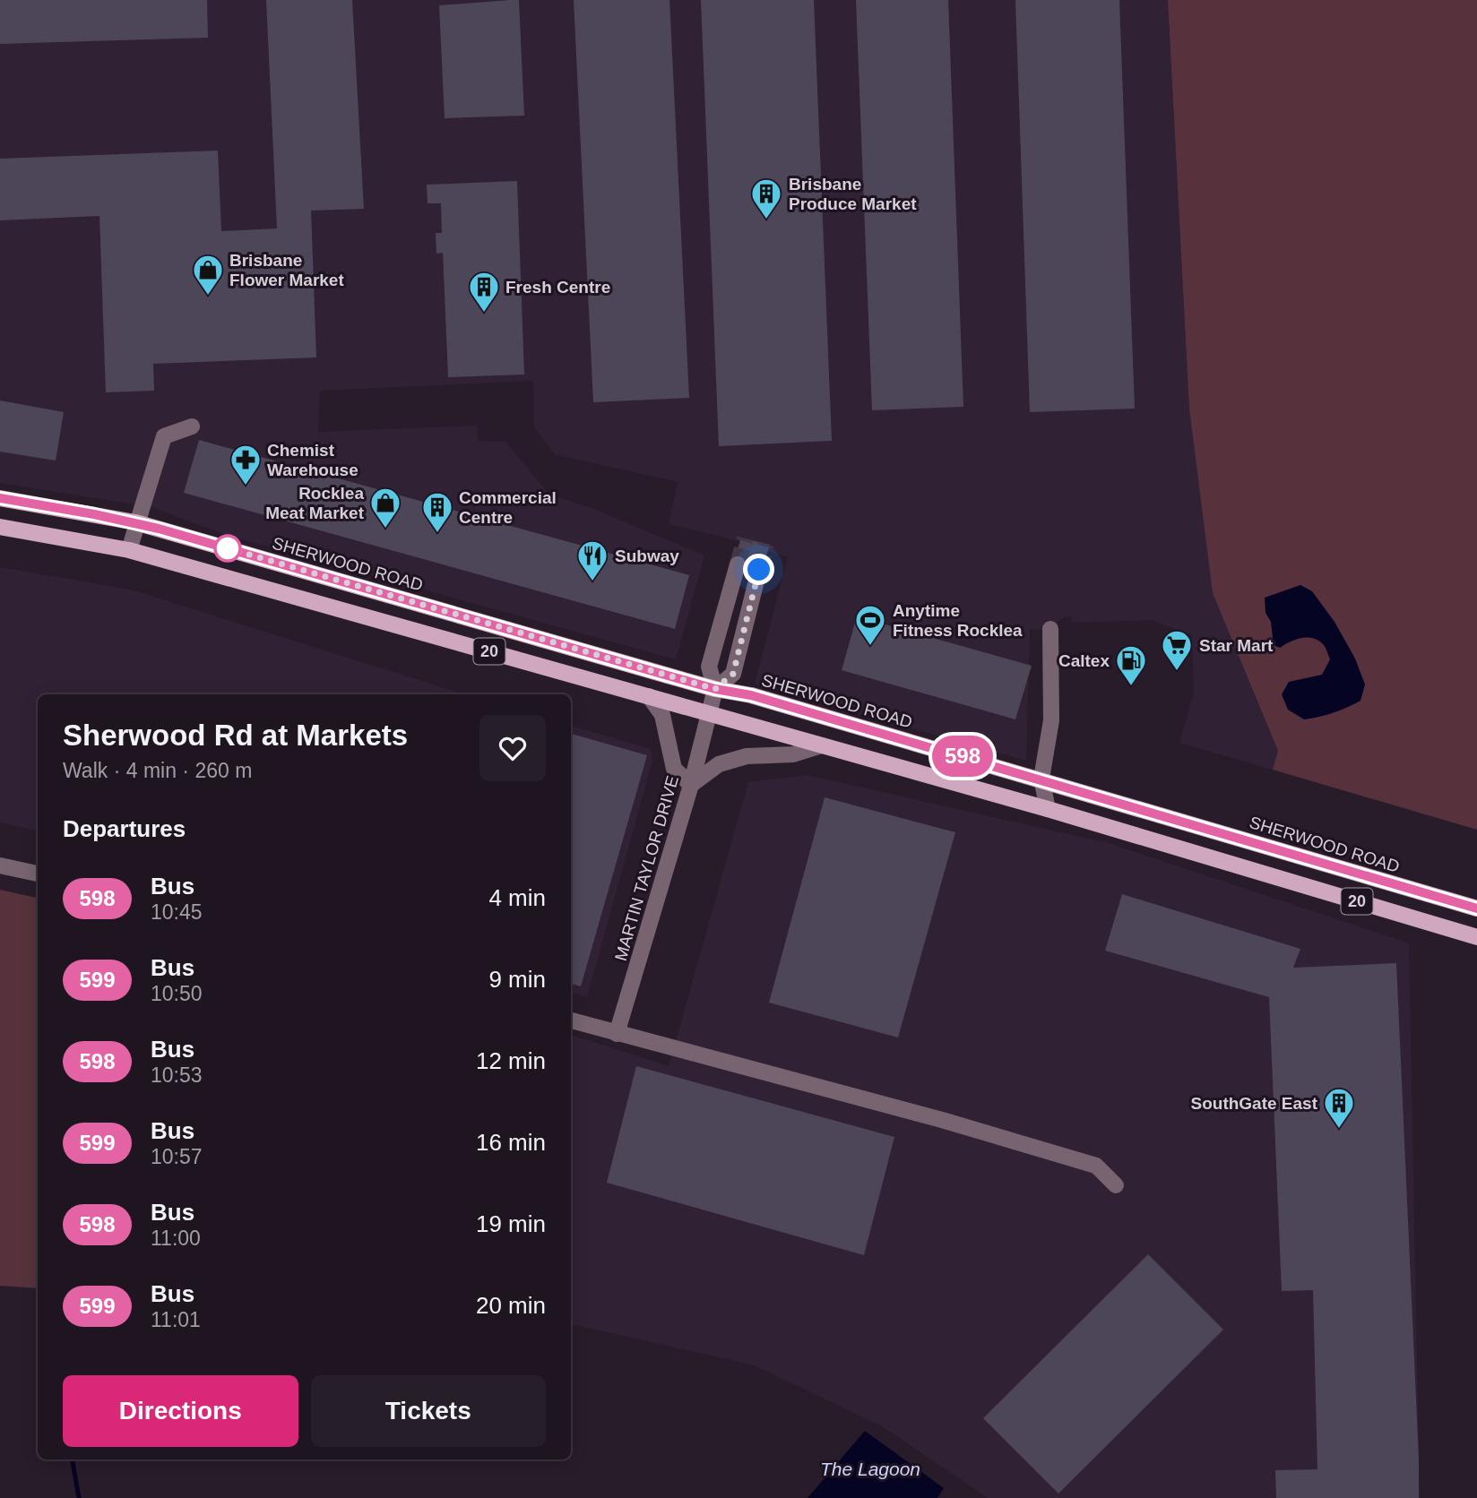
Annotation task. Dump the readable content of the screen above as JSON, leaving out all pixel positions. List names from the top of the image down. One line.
{"streets":{"main road":["SHERWOOD ROAD","20"],"street":["MARTIN TAYLOR DRIVE"]},"crossings":[["SHERWOOD ROAD","MARTIN TAYLOR DRIVE"],["20","MARTIN TAYLOR DRIVE"]],"water":["The Lagoon"],"places":{"building":["Brisbane Produce Market","Fresh Centre","Commercial Centre","SouthGate East"],"shop":["Brisbane Flower Market","Rocklea Meat Market"],"pharmacy":["Chemist Warehouse"],"restaurant":["Subway"],"sports":["Anytime Fitness Rocklea"],"supermarket":["Star Mart"],"fuel station":["Caltex"]},"lines":["bus line 598"],"page":{"on_map":"598","heading":[["Sherwood Rd at Markets","Walk · 4 min · 260 m"],"Departures"],"list":[{"mark":"598","name":"Bus","note":"10:45","value":"4 min"},{"mark":"599","name":"Bus","note":"10:50","value":"9 min"},{"mark":"598","name":"Bus","note":"10:53","value":"12 min"},{"mark":"599","name":"Bus","note":"10:57","value":"16 min"},{"mark":"598","name":"Bus","note":"11:00","value":"19 min"},{"mark":"599","name":"Bus","note":"11:01","value":"20 min"}],"buttons":["Directions","Tickets"]}}
